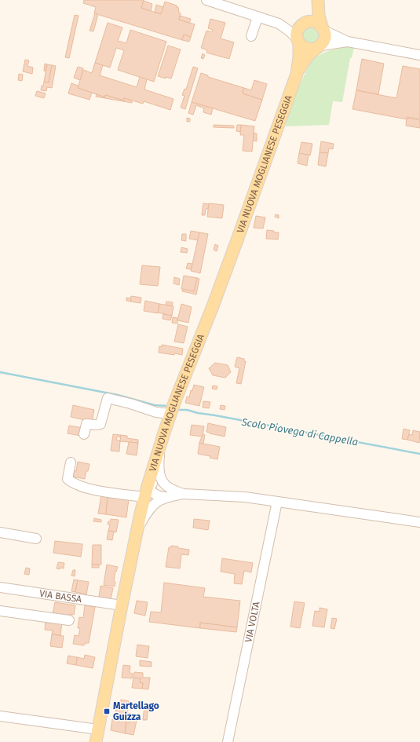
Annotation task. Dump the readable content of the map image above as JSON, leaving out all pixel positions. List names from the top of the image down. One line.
{"streets":{"main road":["VIA NUOVA MOGLIANESE PESEGGIA"],"street":["VIA BASSA","VIA VOLTA"]},"crossings":[["VIA NUOVA MOGLIANESE PESEGGIA","VIA BASSA"]],"water":["Scolo Piovega di Cappella"],"places":{"transit":["Martellago Guizza"]}}
